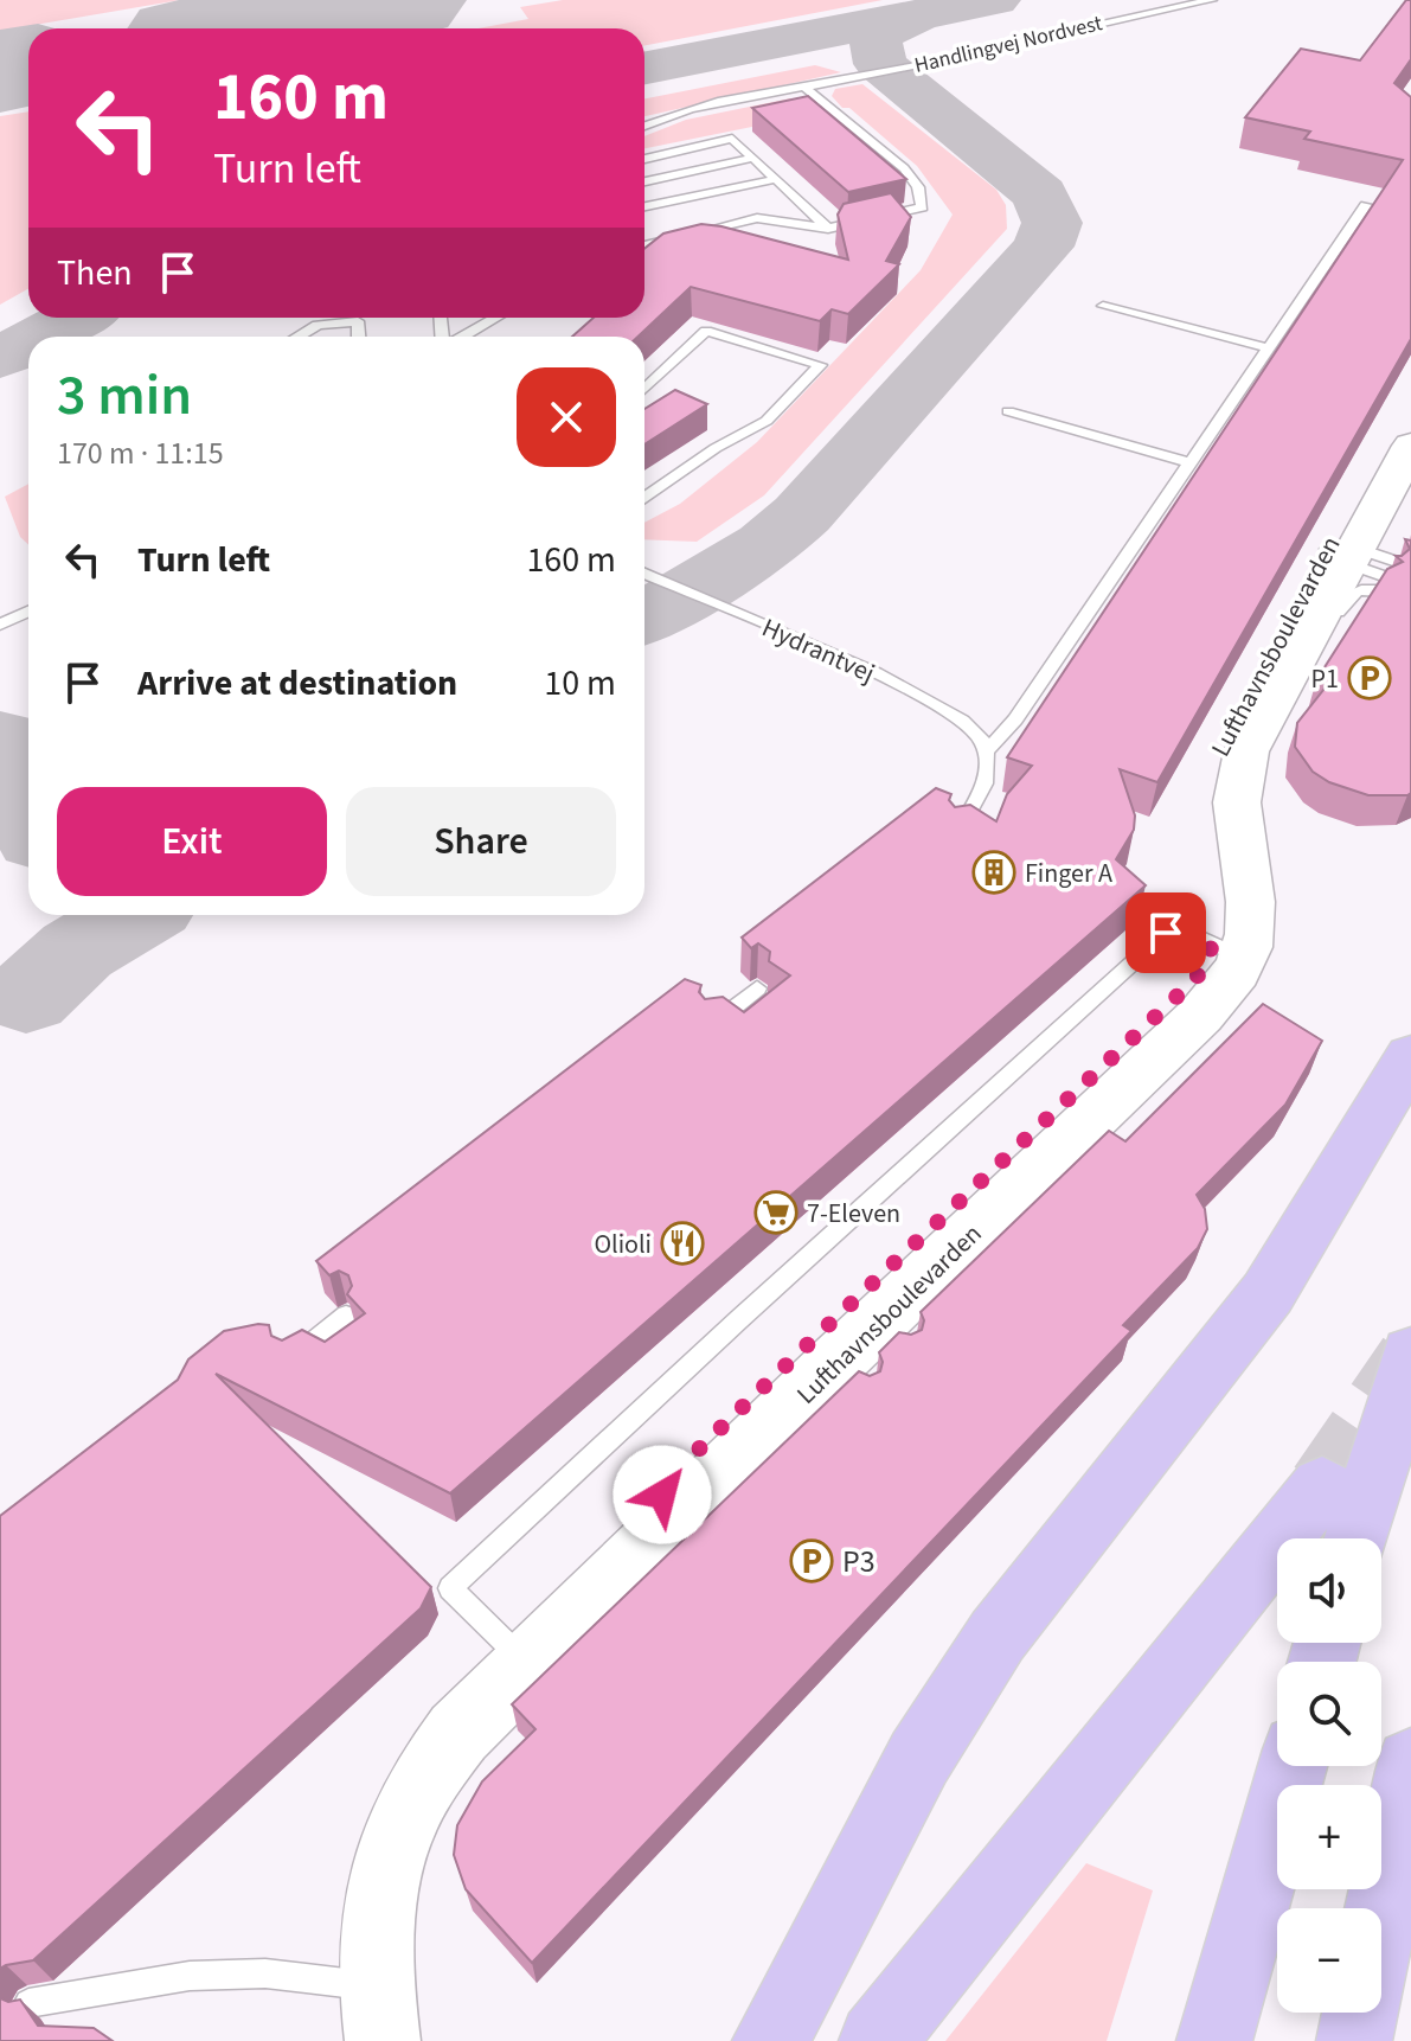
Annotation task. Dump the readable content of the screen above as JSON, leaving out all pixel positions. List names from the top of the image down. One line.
{"streets":{"street":["Lufthavnsboulevarden"],"lane":["Handlingvej Nordvest","Hydrantvej"]},"places":{"parking":["P1","P3"],"building":["Finger A"],"supermarket":["7-Eleven"],"restaurant":["Olioli"]},"page":{"turn":["160 m","Turn left"],"then":"Then","heading":["3 min","170 m · 11:15"],"list":[{"name":"Turn left","value":"160 m"},{"name":"Arrive at destination","value":"10 m"}],"buttons":["Exit","Share"],"map_buttons":["+","−"]}}
